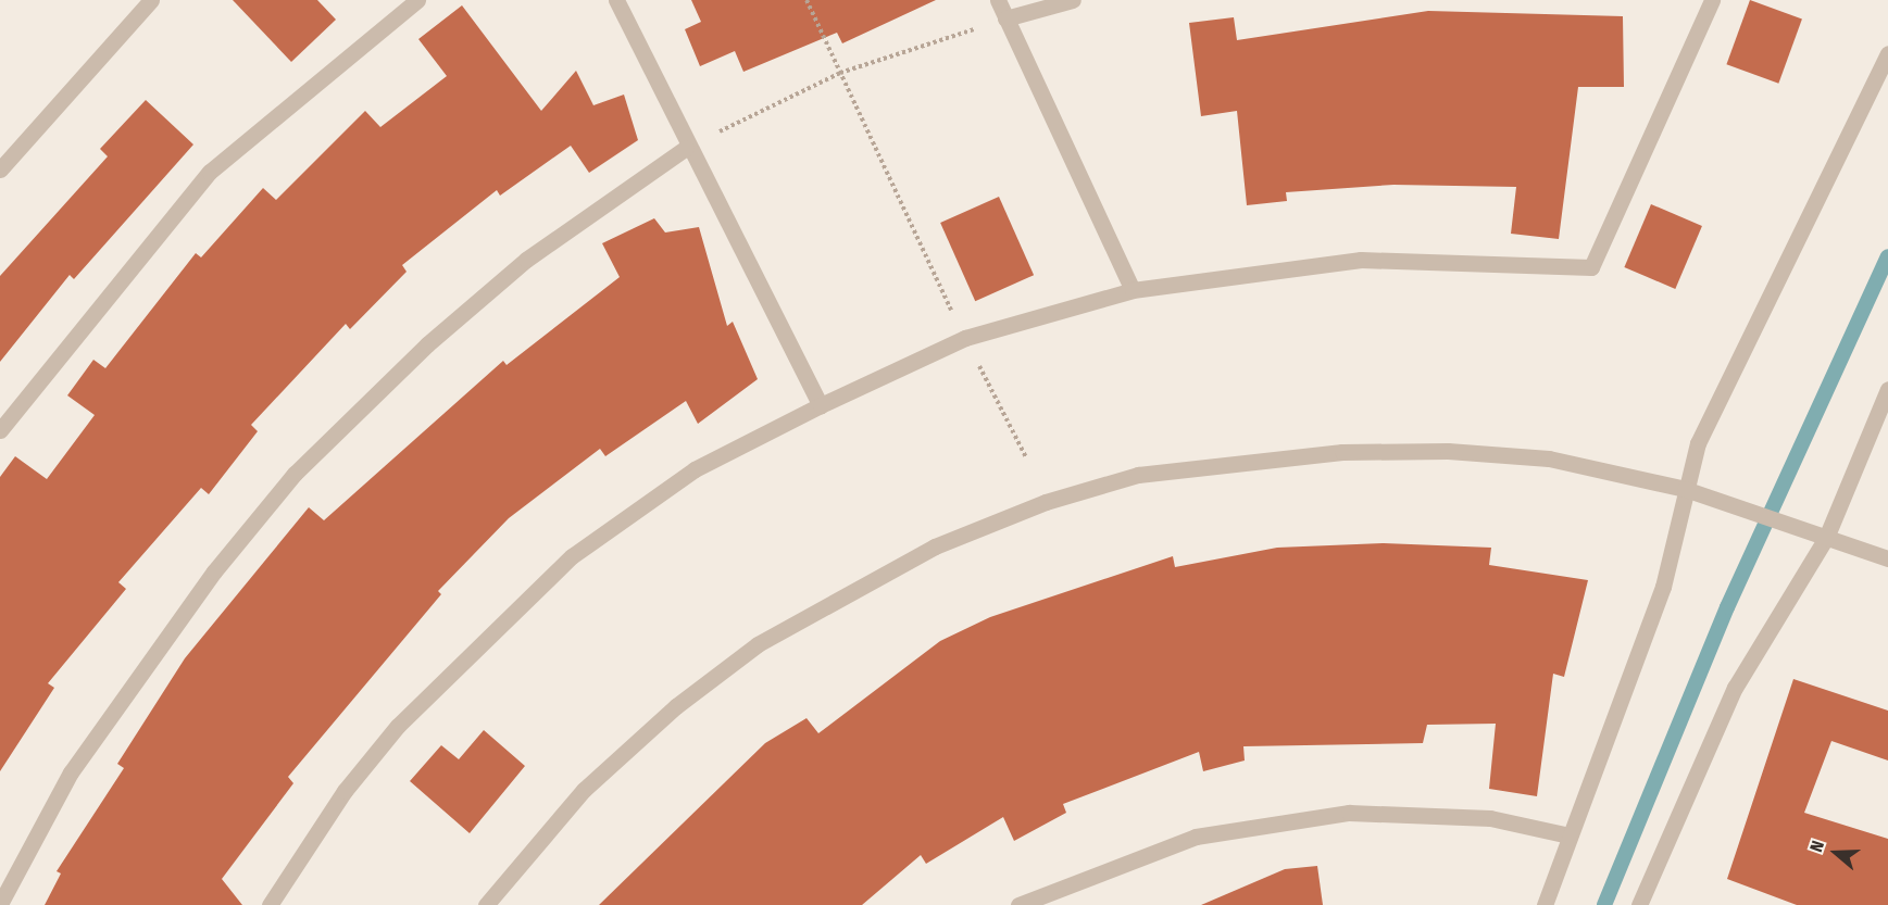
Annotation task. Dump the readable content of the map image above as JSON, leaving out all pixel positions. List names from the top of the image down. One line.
{"north":"left"}
